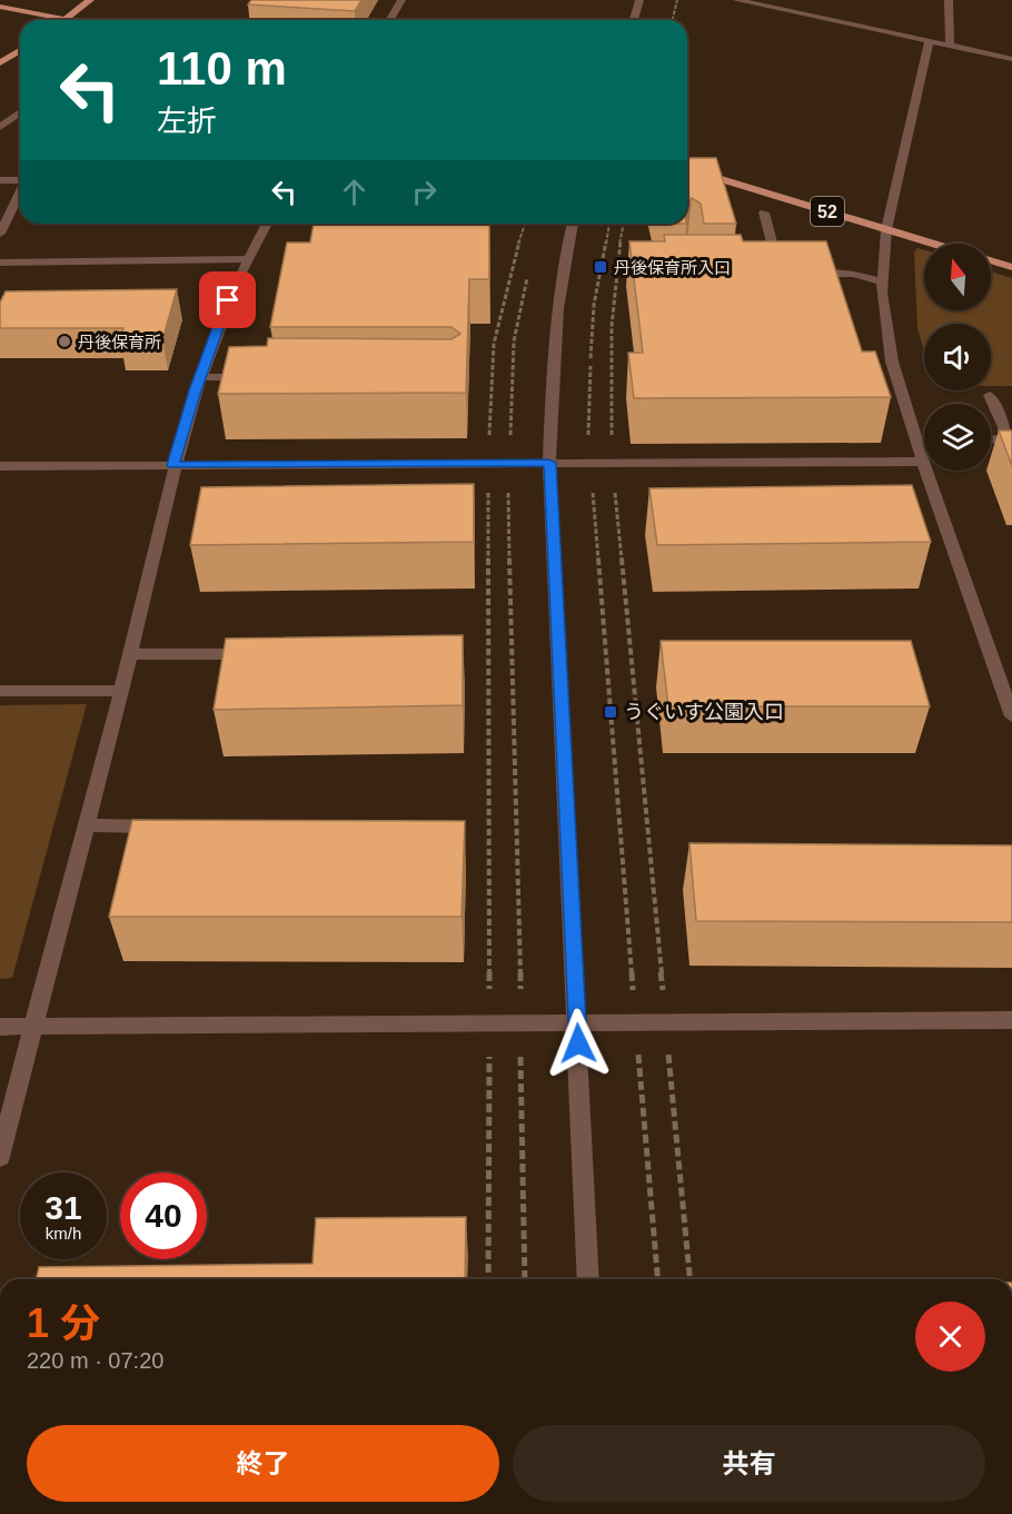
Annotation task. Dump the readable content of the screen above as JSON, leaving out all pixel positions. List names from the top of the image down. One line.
{"streets":{"main road":["52"]},"places":{"transit":["丹後保育所入口","うぐいす公園入口"],"other":["丹後保育所"]},"north":"top","page":{"turn":["110 m","左折"],"speed":"31 km/h","limit":"40","heading":["1 分","220 m · 07:20"],"buttons":["終了","共有"]}}
